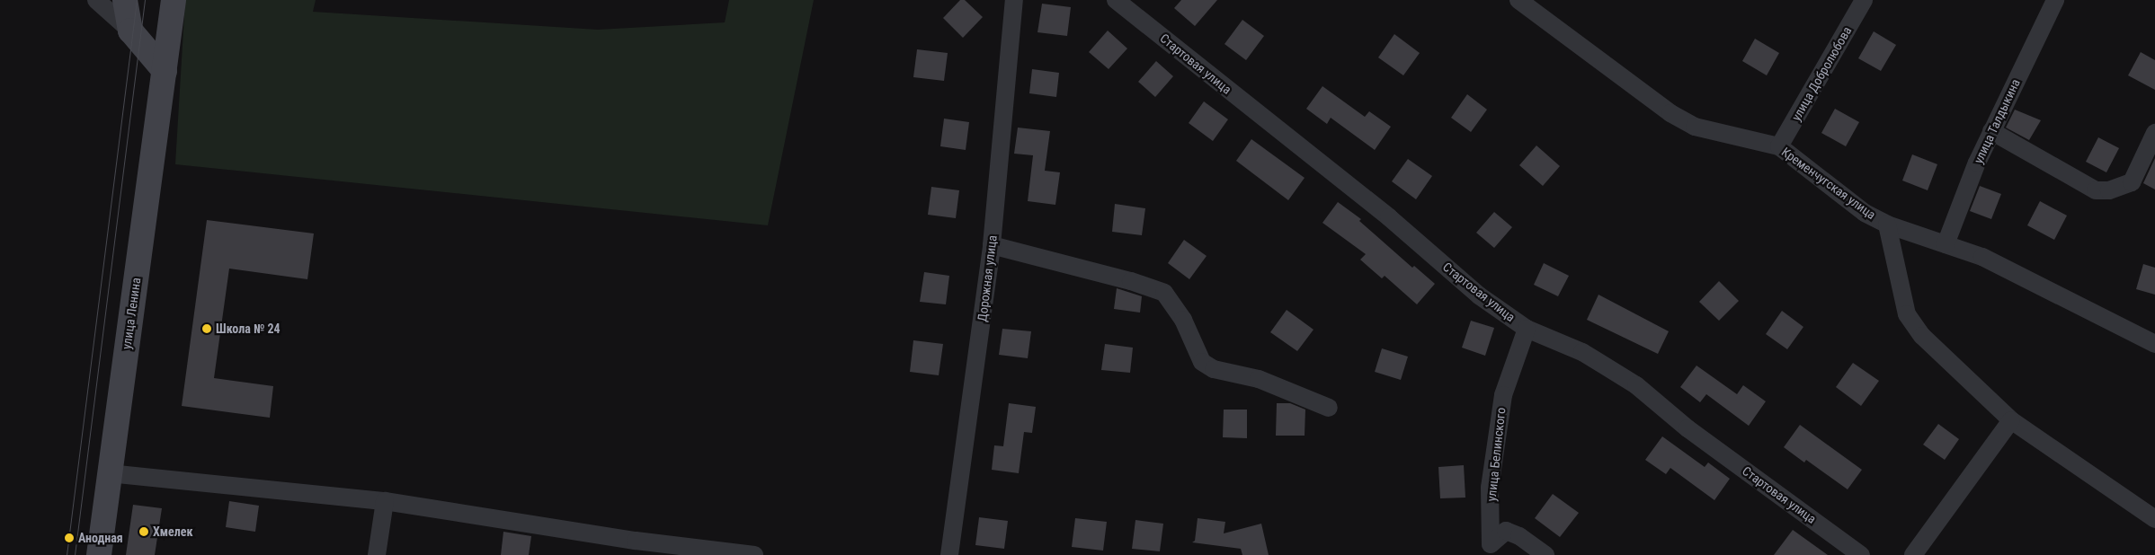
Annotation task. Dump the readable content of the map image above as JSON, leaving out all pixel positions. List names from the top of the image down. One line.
{"streets":{"main road":["улица Ленина"],"street":["Стартовая улица","улица Добролюбова","улица Талдыкина","Кременчугская улица","Дорожная улица","улица Белинского"]},"crossings":[["Стартовая улица","улица Белинского"],["улица Добролюбова","Кременчугская улица"],["улица Талдыкина","Кременчугская улица"]],"places":["Школа № 24","Хмелек","Анодная"]}
